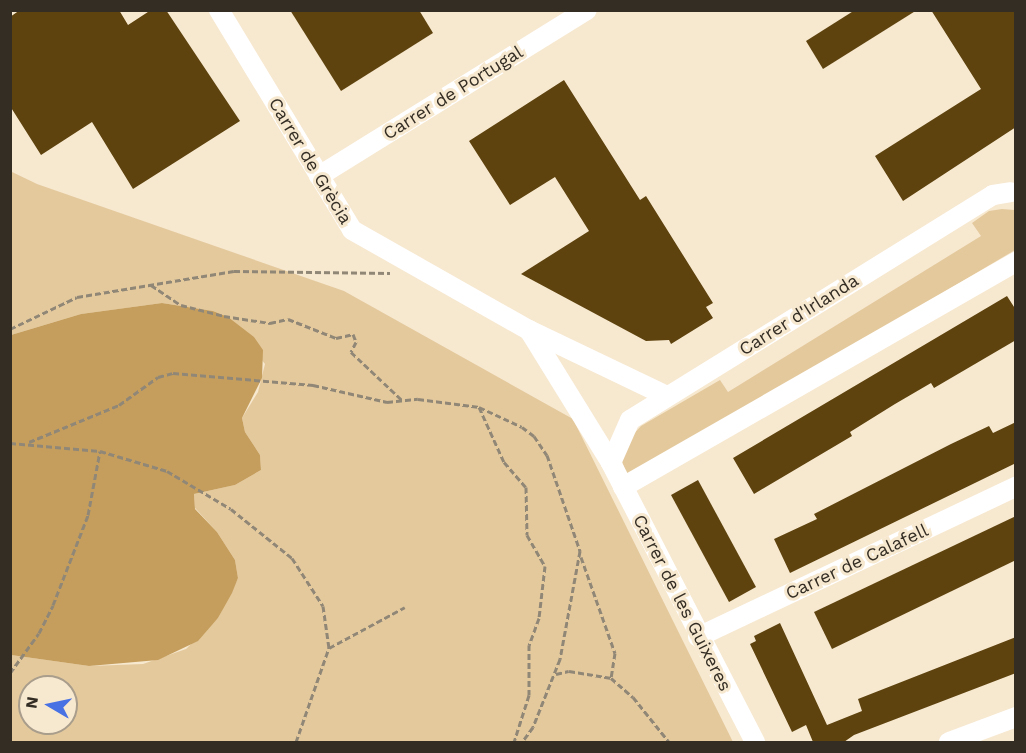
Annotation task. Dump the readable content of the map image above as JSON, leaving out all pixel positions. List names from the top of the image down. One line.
{"streets":{"street":["Carrer de Portugal","Carrer de Grècia","Carrer d'Irlanda","Carrer de Calafell","Carrer de les Guixeres"]},"crossings":[["Carrer de Portugal","Carrer de Grècia"],["Carrer de Grècia","Carrer d'Irlanda"],["Carrer de Grècia","Carrer de les Guixeres"],["Carrer d'Irlanda","Carrer de les Guixeres"],["Carrer de Calafell","Carrer de les Guixeres"]],"north":"left"}
